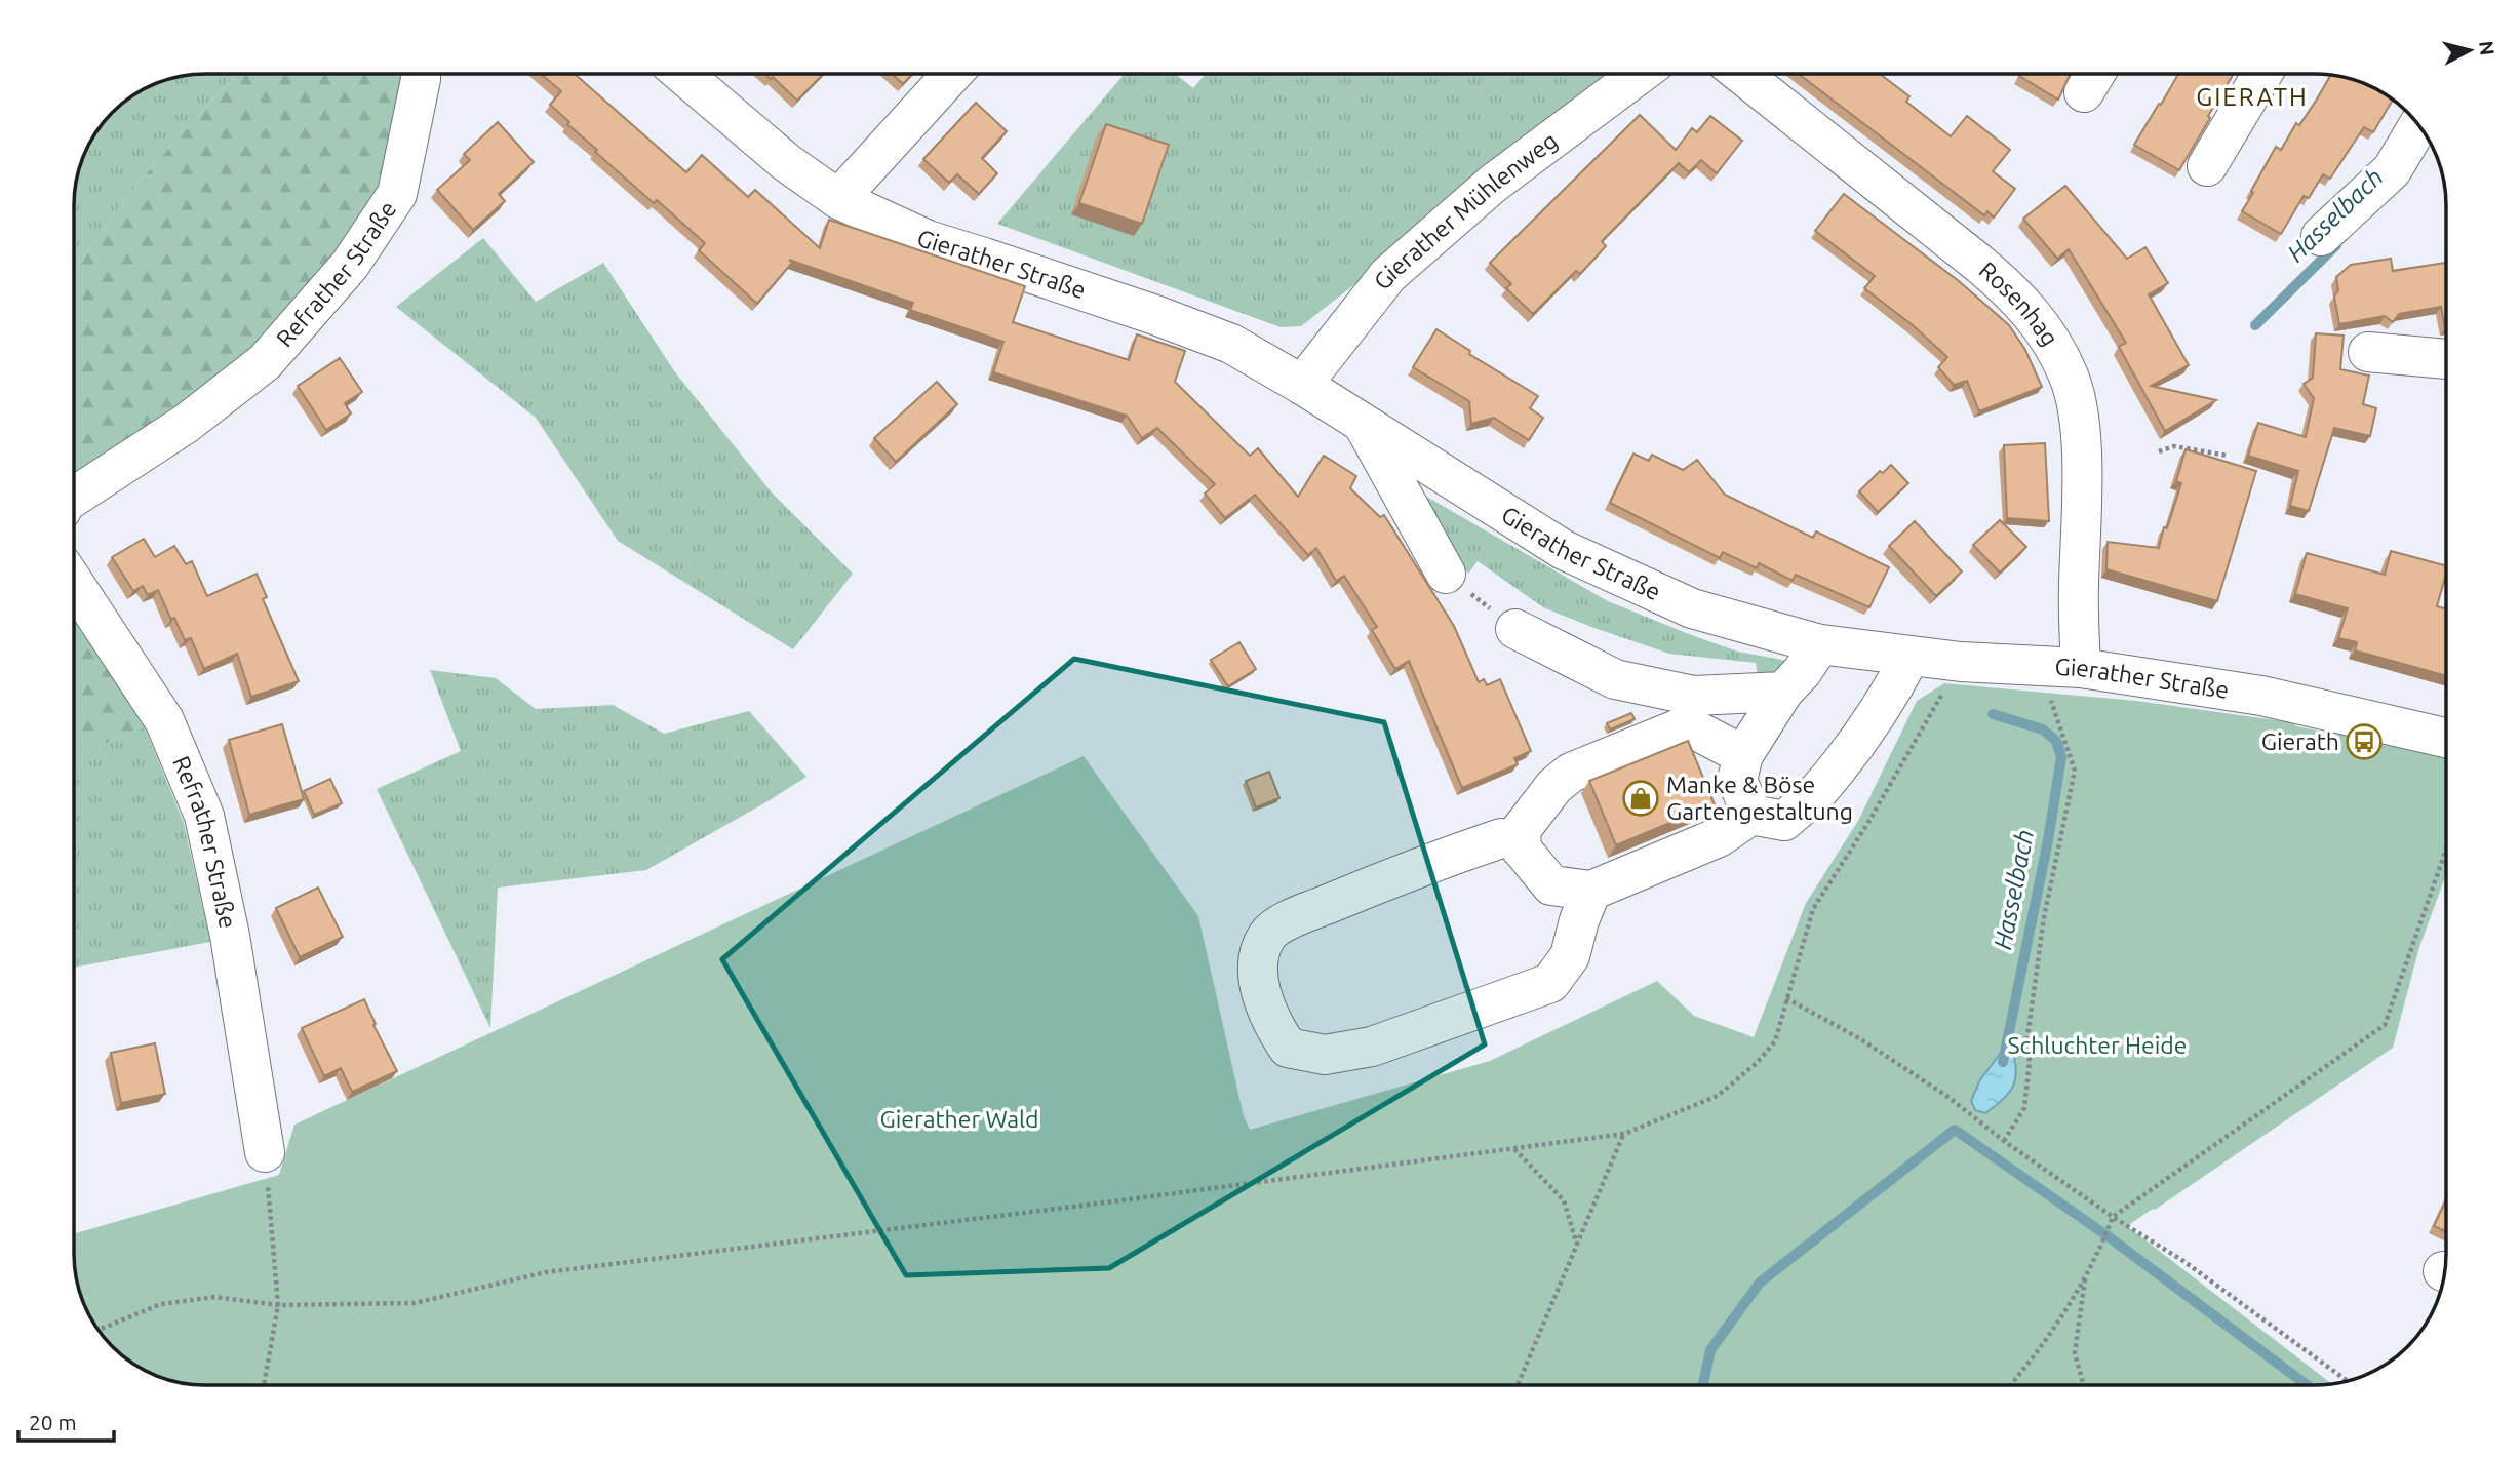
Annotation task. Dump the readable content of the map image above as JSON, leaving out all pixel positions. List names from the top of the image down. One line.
{"streets":{"street":["Gierather Mühlenweg","Gierather Straße","Refrather Straße","Rosenhag"]},"crossings":[["Gierather Mühlenweg","Gierather Straße"],["Gierather Straße","Rosenhag"]],"districts":["GIERATH"],"water":["Hasselbach"],"parks":["Schluchter Heide","Gierather Wald"],"places":{"bus stop":["Gierath"],"shop":["Manke & Böse Gartengestaltung"]},"scale_bar":"20 m","north":"right"}
